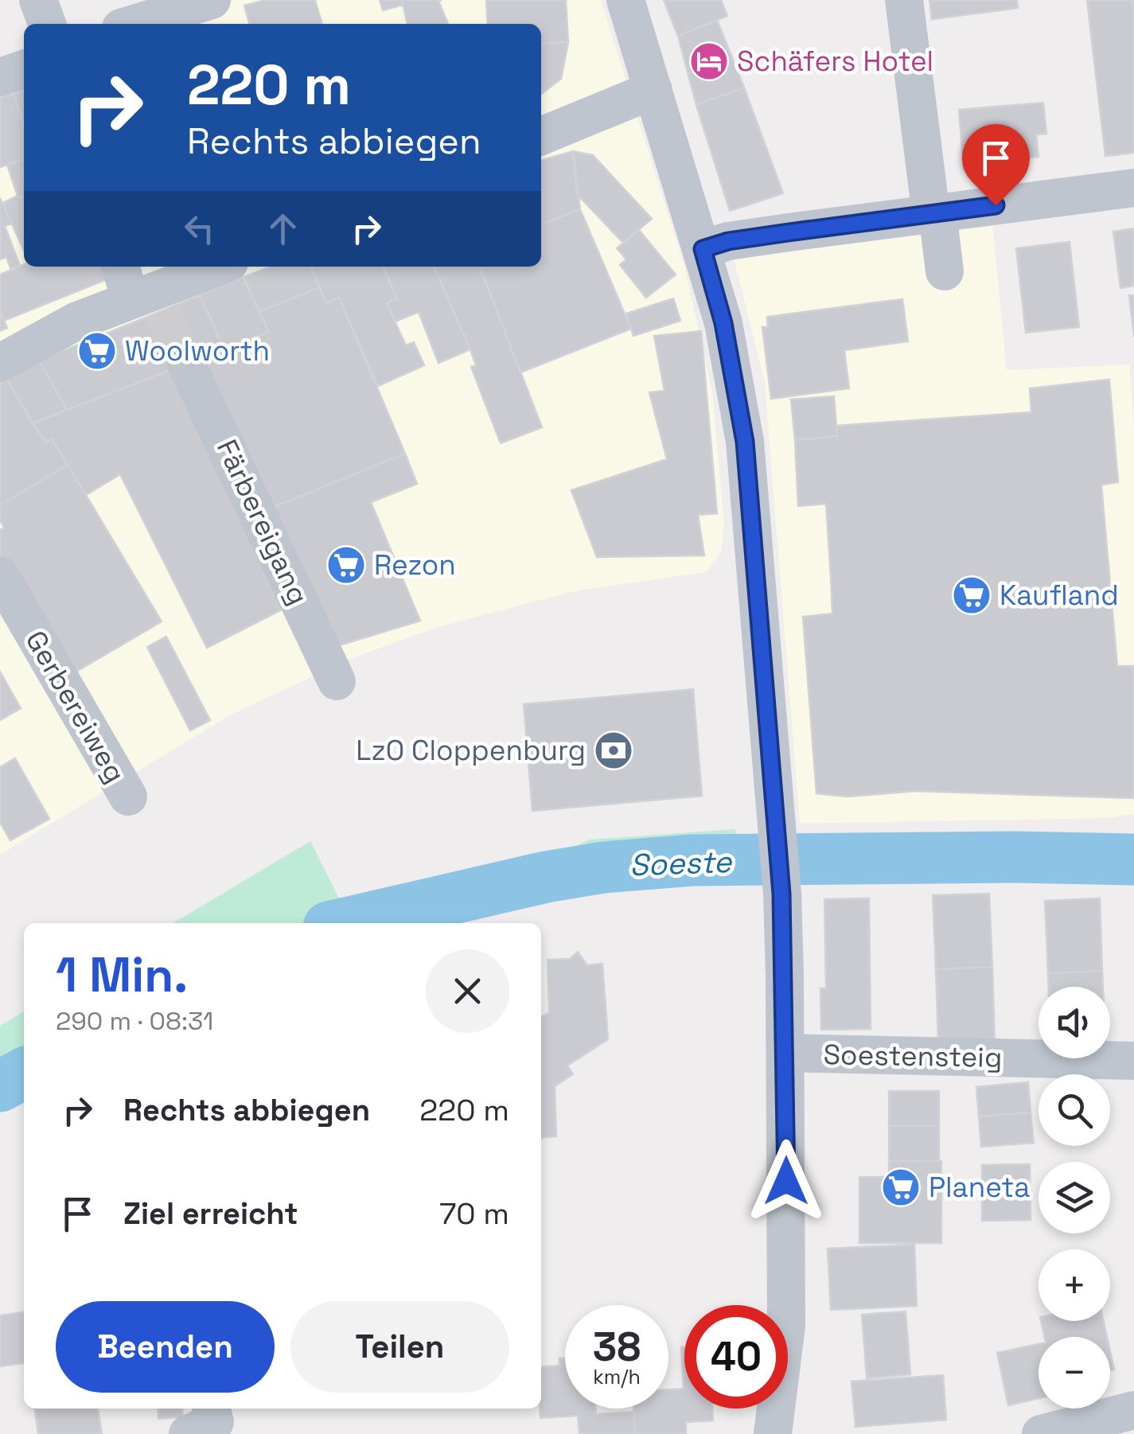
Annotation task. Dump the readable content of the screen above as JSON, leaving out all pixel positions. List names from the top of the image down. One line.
{"streets":{"street":["Färbereigang","Gerbereiweg","Soestensteig"]},"water":["Soeste"],"places":{"hotel":["Schäfers Hotel"],"supermarket":["Woolworth","Rezon","Kaufland","Planeta"],"bank":["LzO Cloppenburg"]},"page":{"turn":["220 m","Rechts abbiegen"],"heading":["1 Min.","290 m · 08:31"],"map_buttons":["+","−"],"list":[{"name":"Rechts abbiegen","value":"220 m"},{"name":"Ziel erreicht","value":"70 m"}],"buttons":["Beenden","Teilen"],"speed":"38 km/h","limit":"40"}}
